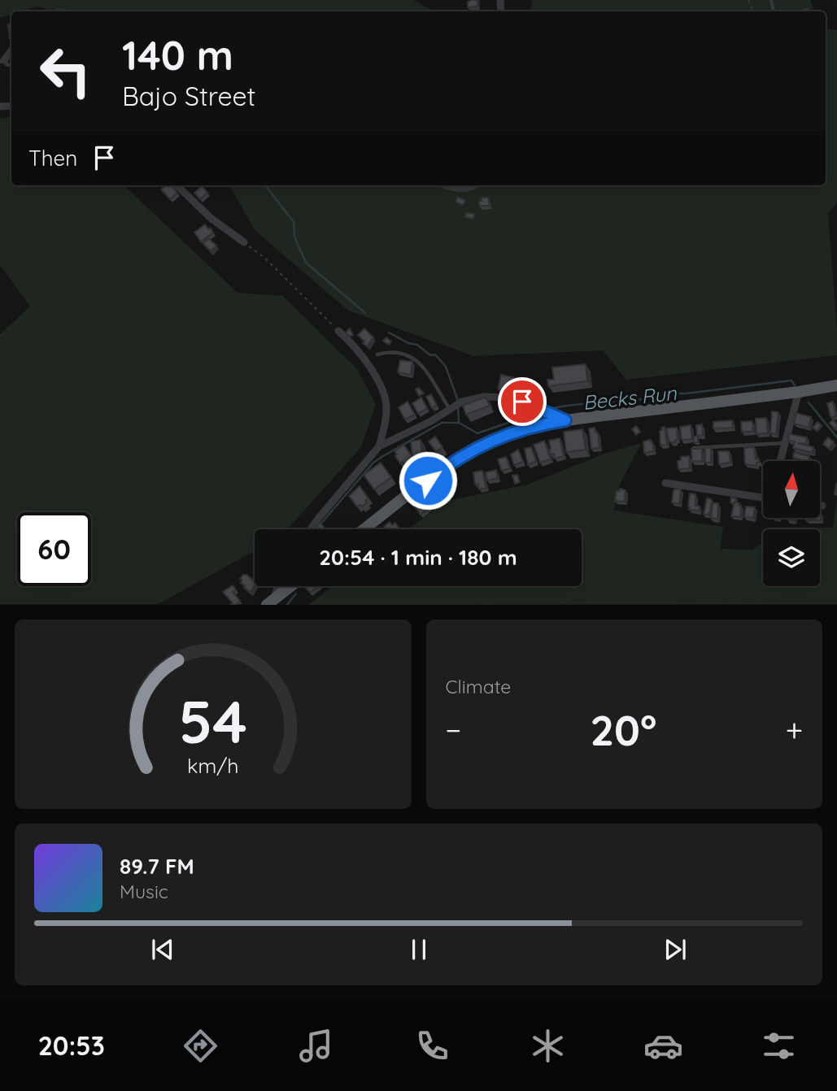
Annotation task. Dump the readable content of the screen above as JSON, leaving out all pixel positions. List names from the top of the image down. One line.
{"water":["Becks Run"],"north":"top","page":{"turn":["140 m","Bajo Street"],"then":"Then","limit":"60","trip":"20:54 · 1 min · 180 m","tile":"Climate","heat":["−","20°","+"],"song":["89.7 FM","Music"],"tabs":"20:53","gauge":["54","km/h"]}}
